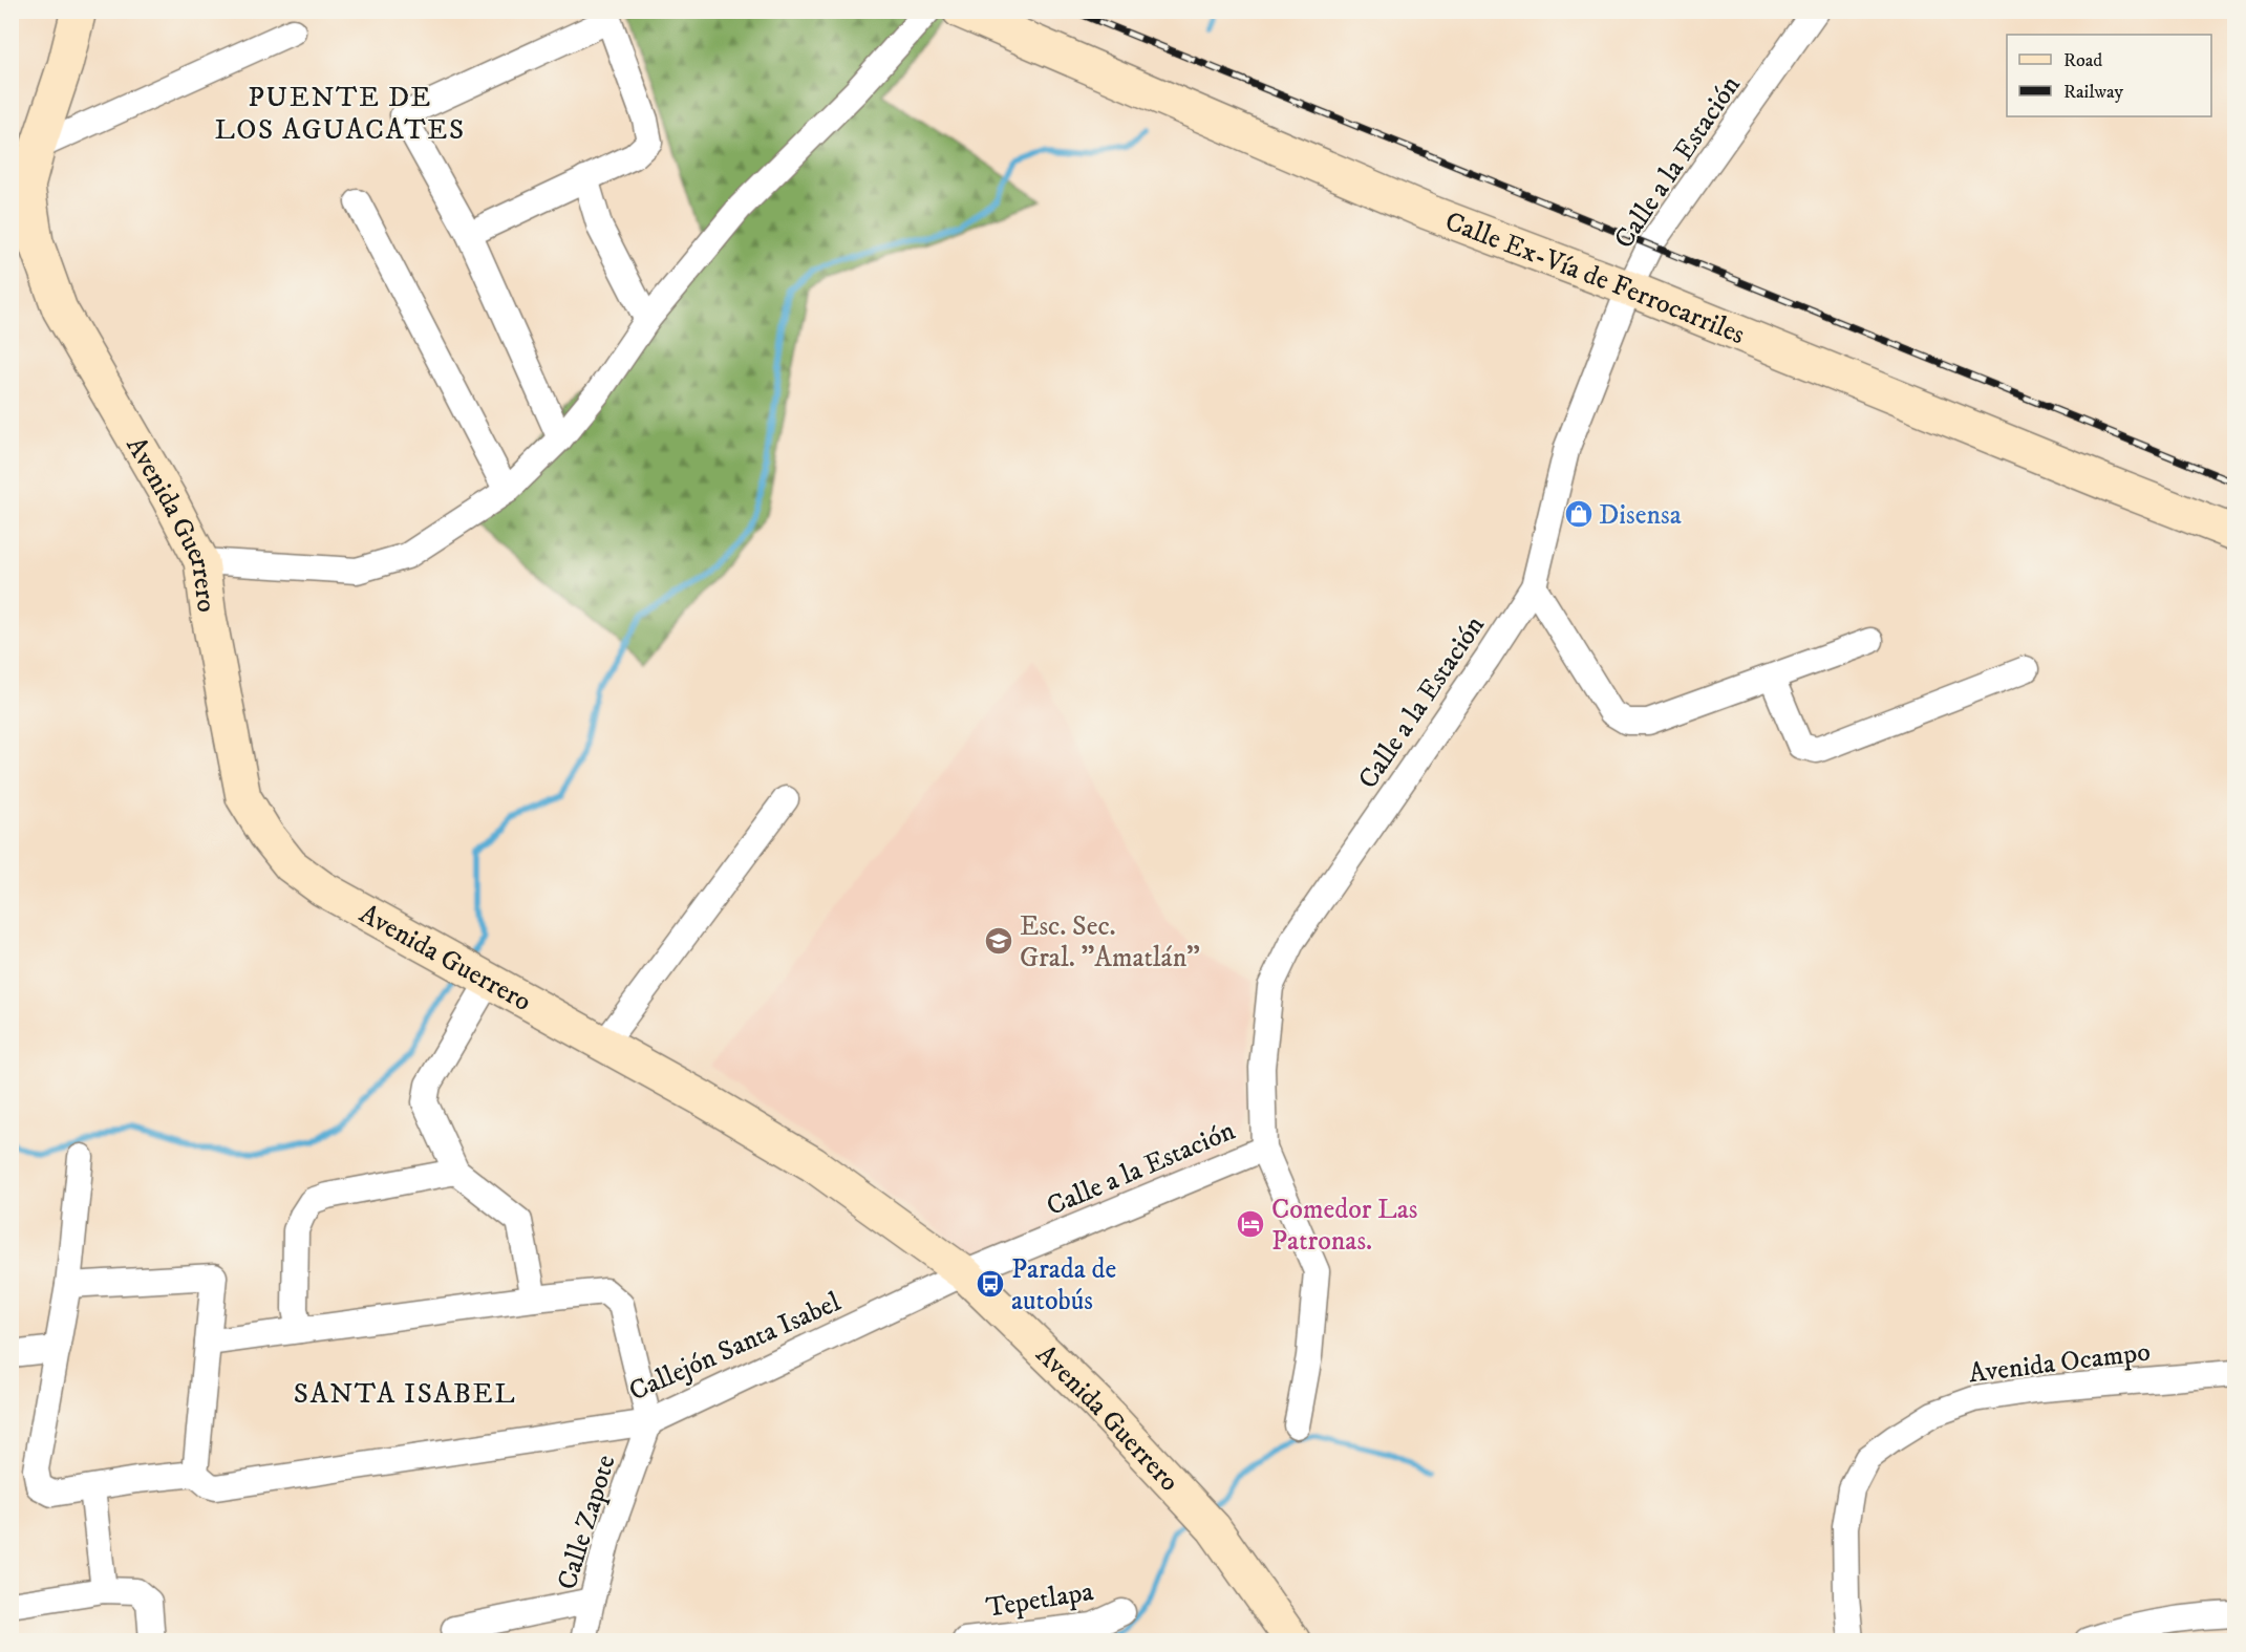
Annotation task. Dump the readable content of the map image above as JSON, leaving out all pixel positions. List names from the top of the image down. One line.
{"streets":{"main road":["Calle Ex-Vía de Ferrocarriles","Avenida Guerrero"],"street":["Calle a la Estación","Callejón Santa Isabel","Avenida Ocampo","Calle Zapote","Tepetlapa"]},"crossings":[["Calle a la Estación","Calle Ex-Vía de Ferrocarriles"],["Calle a la Estación","Avenida Guerrero"],["Calle a la Estación","Callejón Santa Isabel"],["Avenida Guerrero","Callejón Santa Isabel"],["Callejón Santa Isabel","Calle Zapote"]],"districts":["PUENTE DE LOS AGUACATES","SANTA ISABEL"],"places":{"shop":["Disensa"],"school or university":["Esc. Sec. Gral. \"Amatlán\""],"hotel":["Comedor Las Patronas."],"bus stop":["Parada de autobús"]},"legend":["Road","Railway"]}
